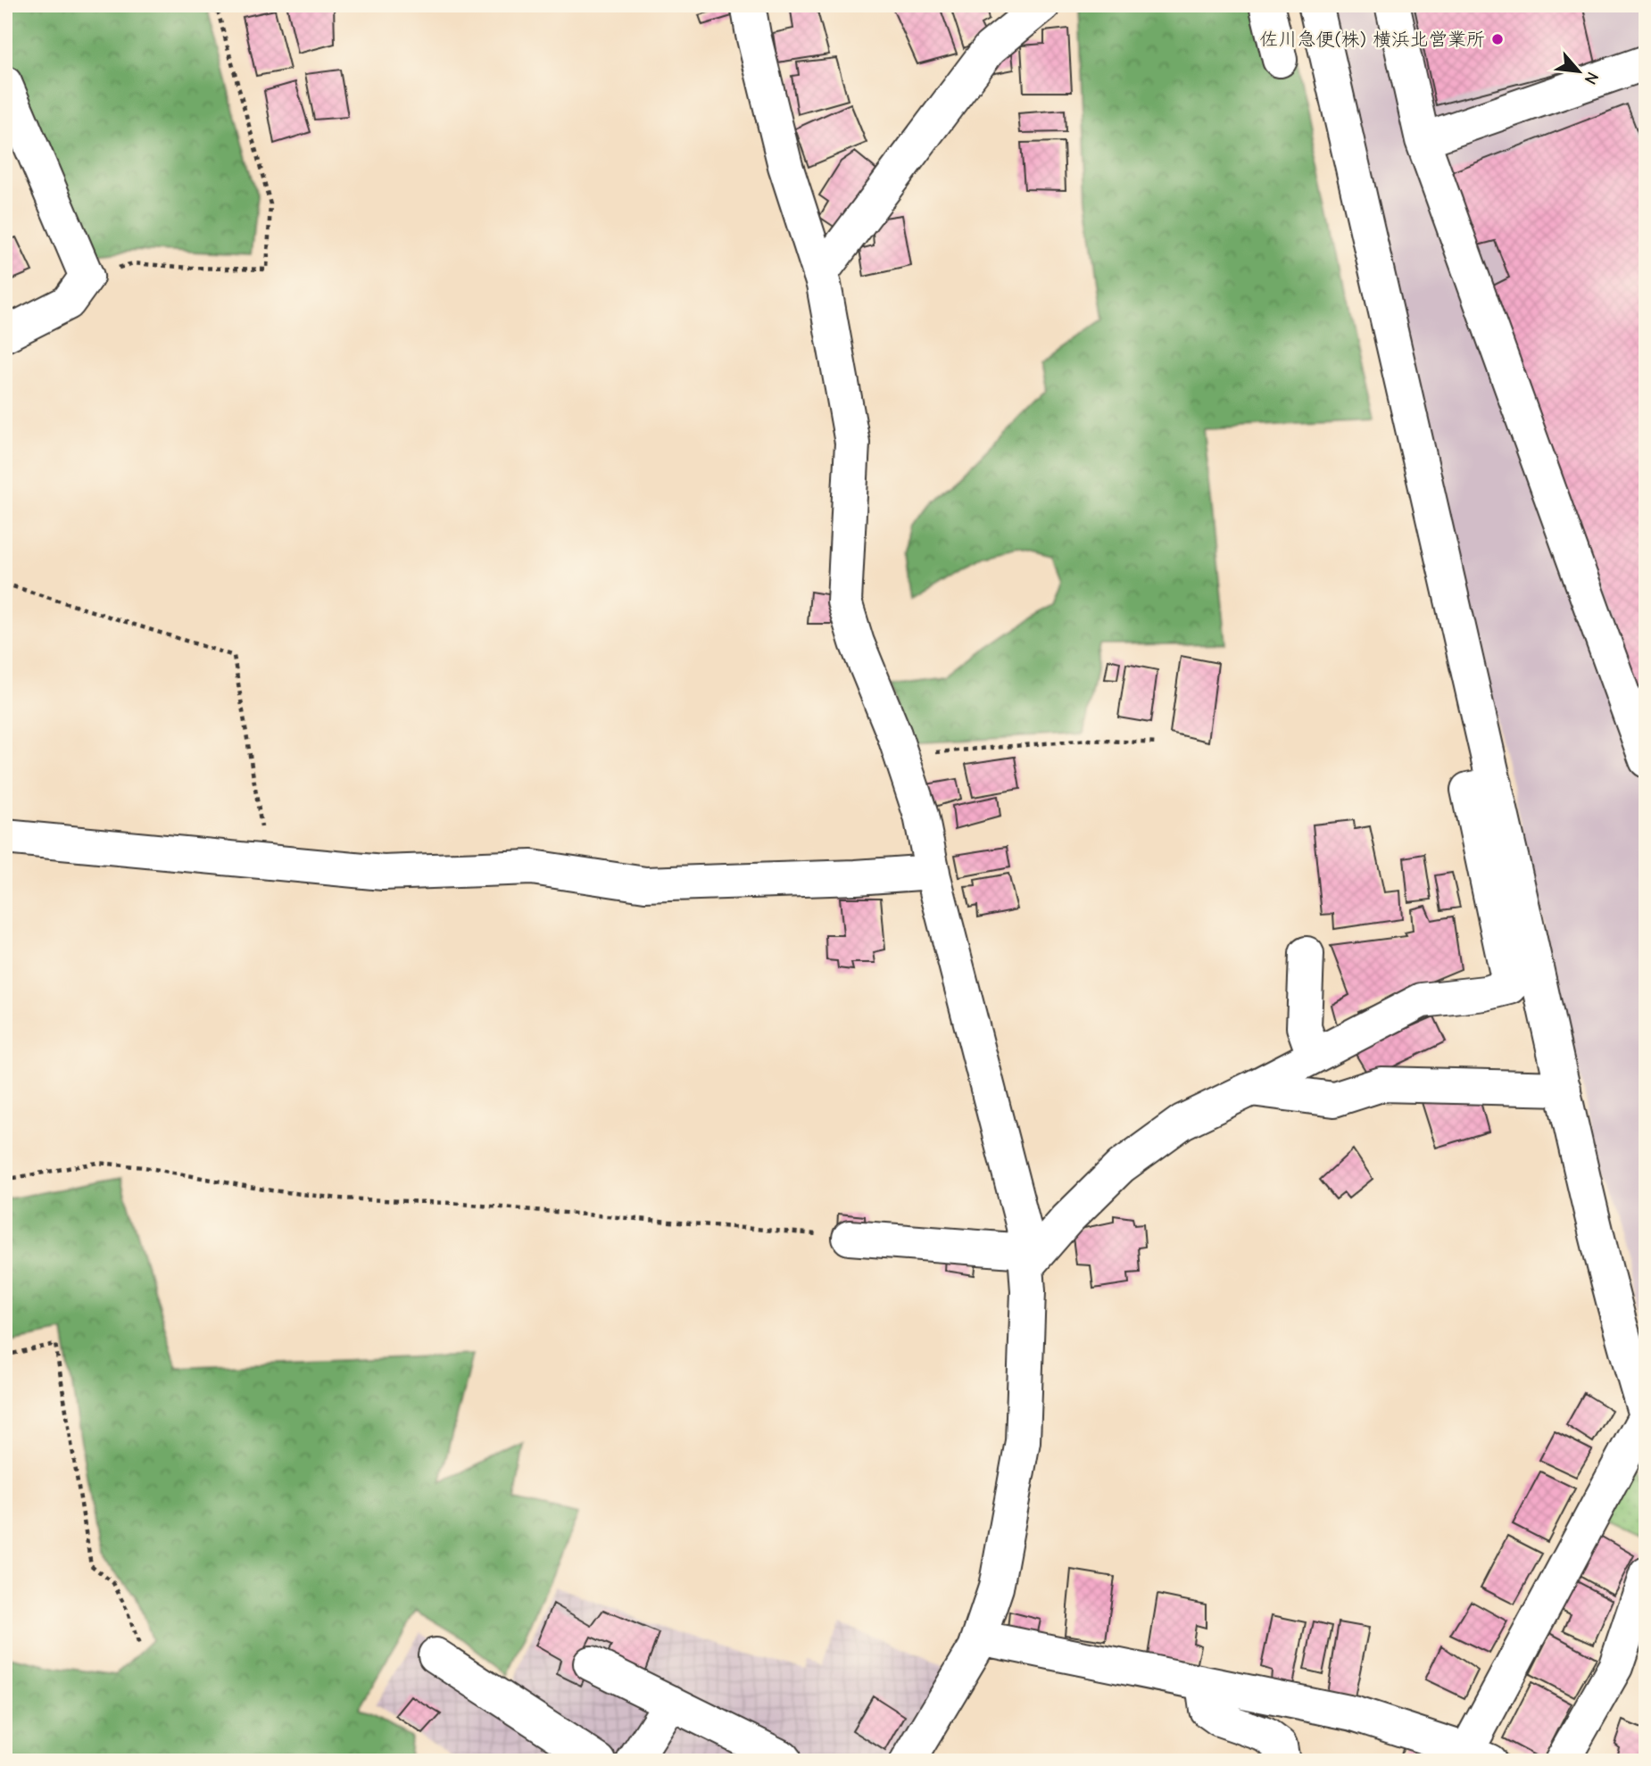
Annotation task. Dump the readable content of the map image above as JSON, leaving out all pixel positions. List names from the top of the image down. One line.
{"places":["佐川急便(株) 横浜北営業所"],"north":"bottom right"}
